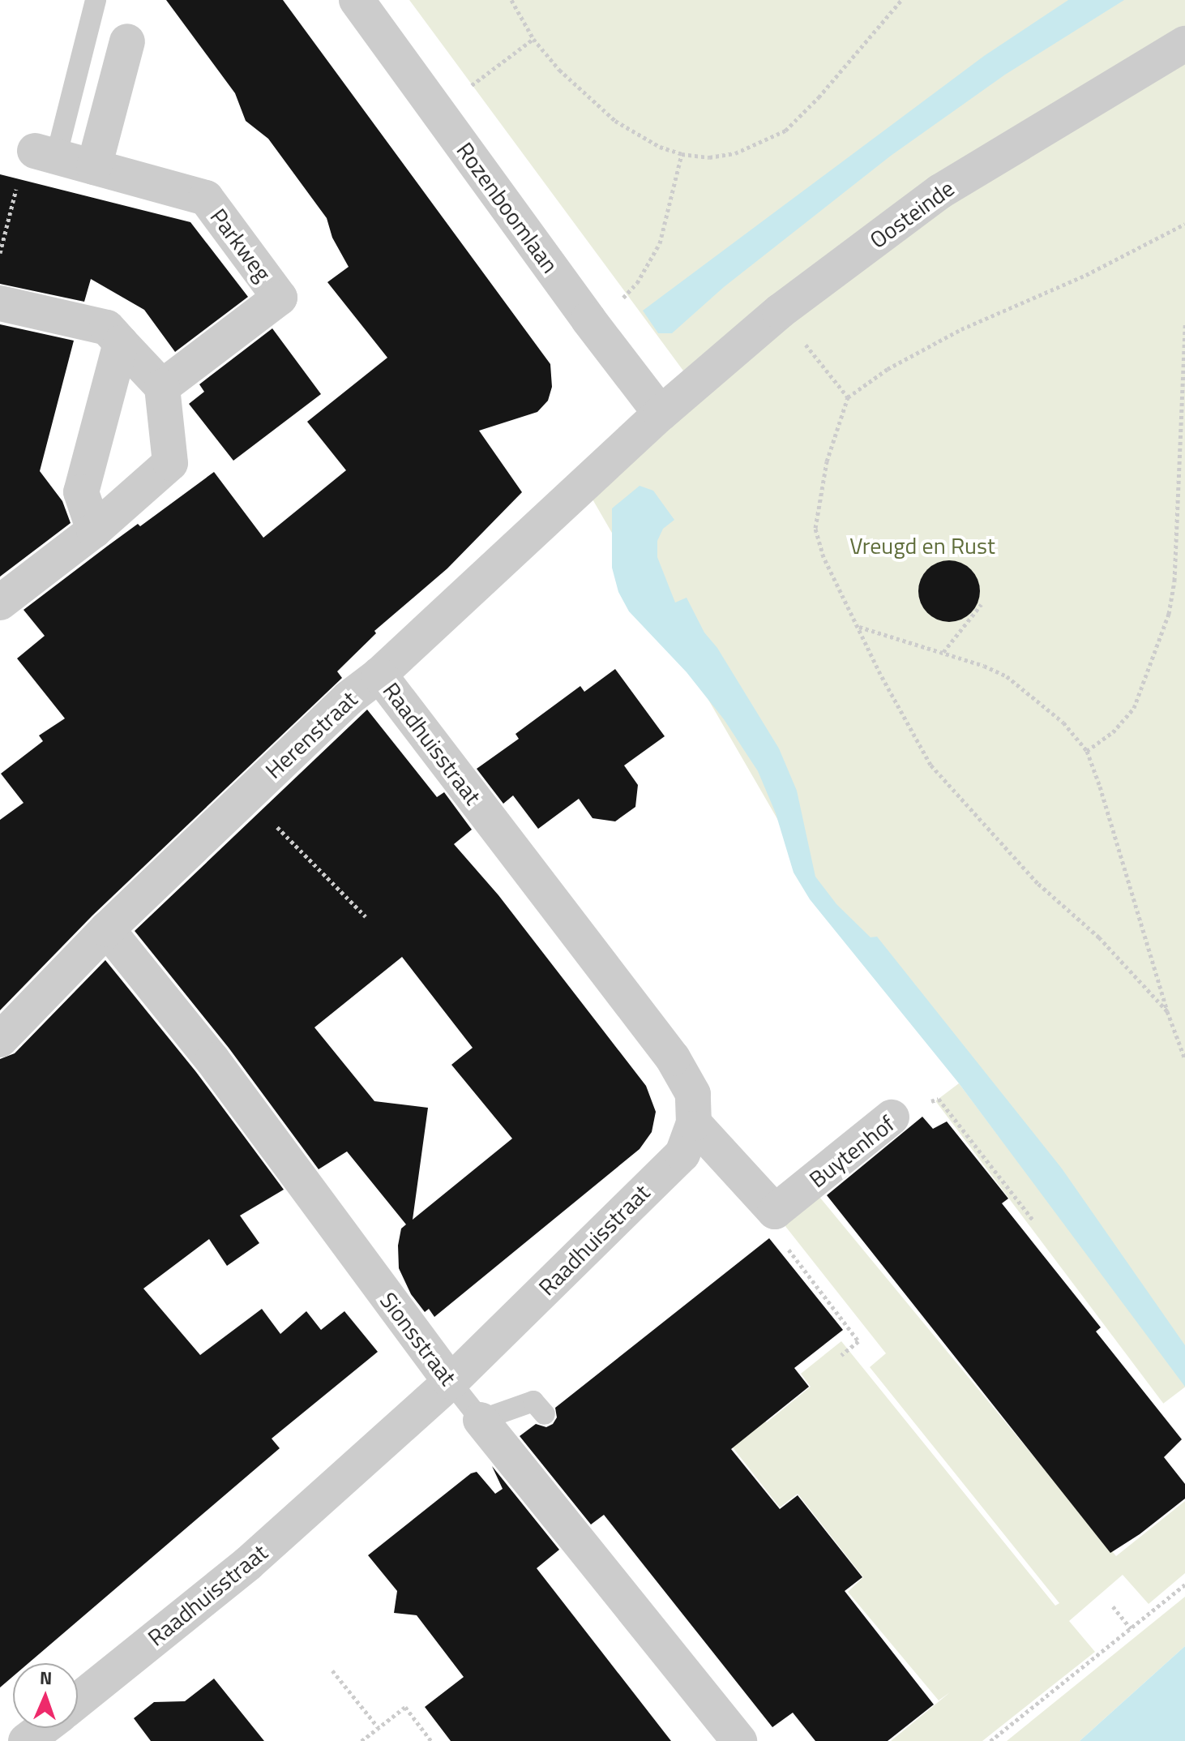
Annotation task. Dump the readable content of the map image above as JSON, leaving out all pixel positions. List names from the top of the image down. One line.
{"streets":{"street":["Rozenboomlaan","Oosteinde","Parkweg","Herenstraat","Raadhuisstraat","Buytenhof","Sionsstraat"]},"crossings":[["Rozenboomlaan","Oosteinde"],["Rozenboomlaan","Herenstraat"],["Oosteinde","Herenstraat"],["Herenstraat","Raadhuisstraat"],["Herenstraat","Sionsstraat"],["Raadhuisstraat","Sionsstraat"]],"parks":["Vreugd en Rust"],"north":"top"}
